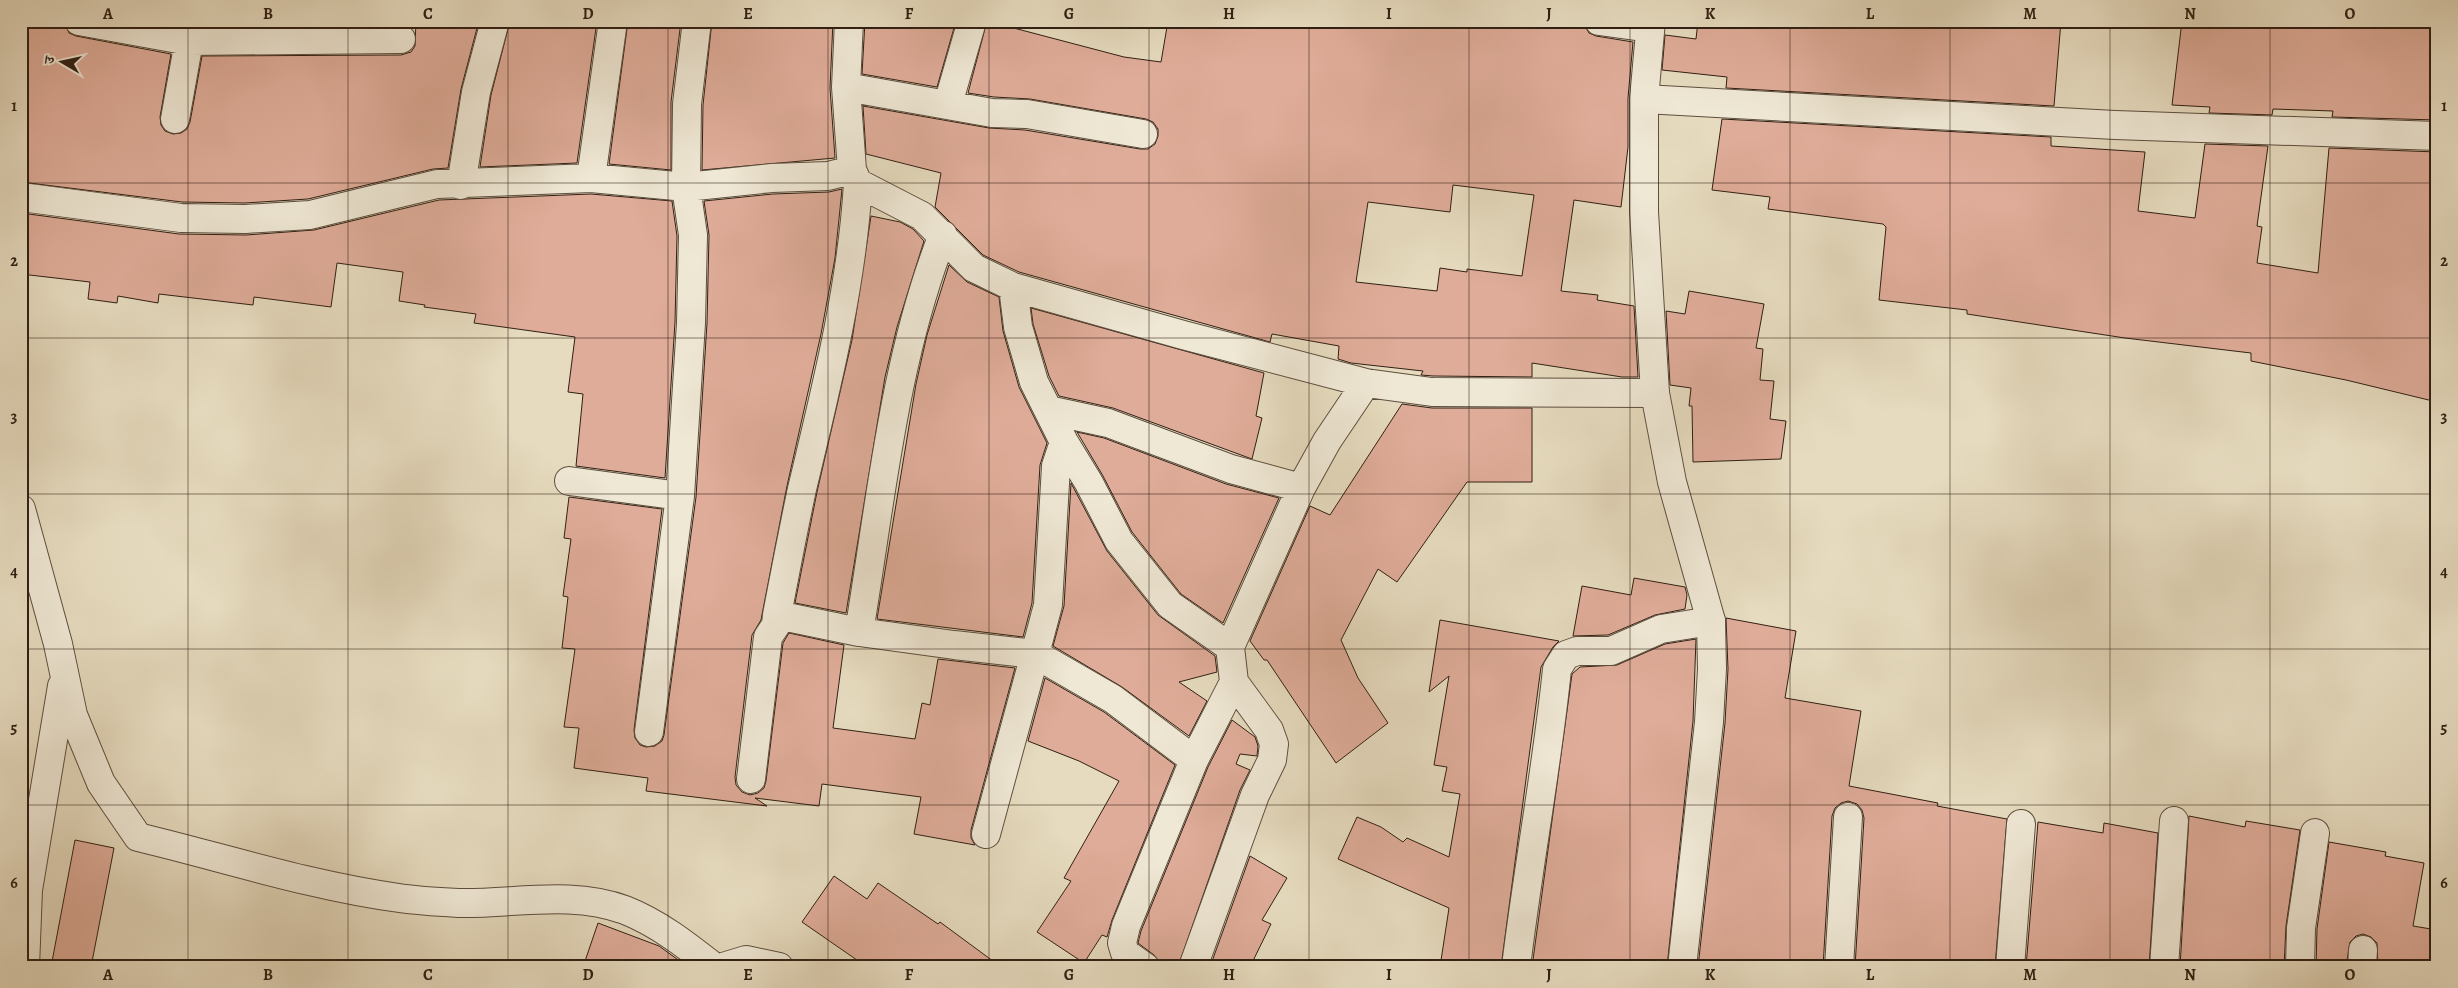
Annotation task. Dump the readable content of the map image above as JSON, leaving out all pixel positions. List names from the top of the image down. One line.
{"north":"left","grid":{"columns":["A","B","C","D","E","F","G","H","I","J","K","L","M","N","O"],"rows":["1","2","3","4","5","6"]}}
